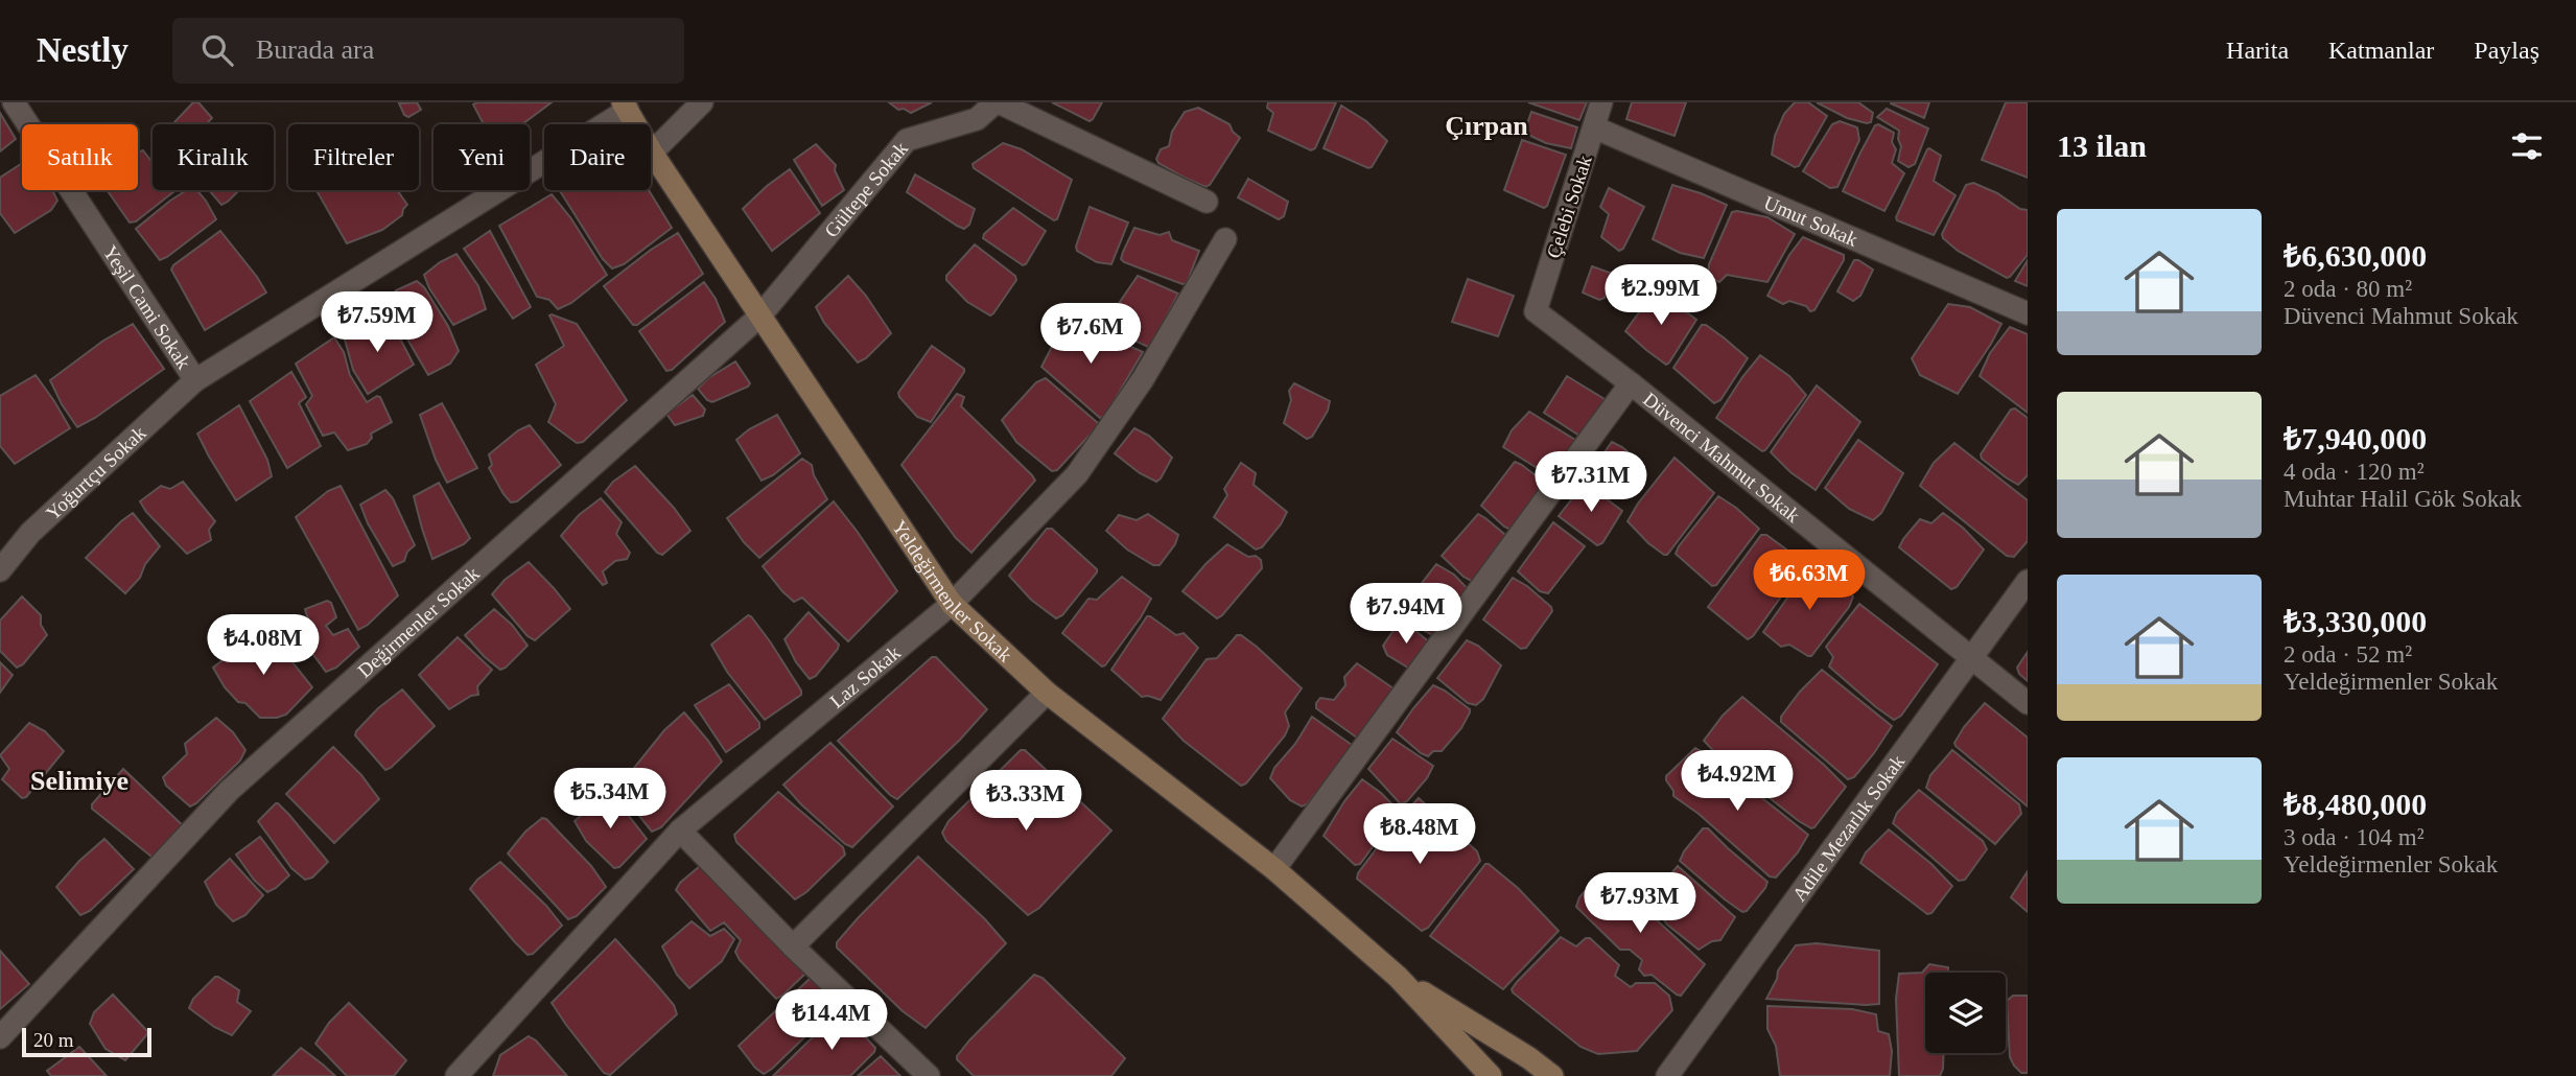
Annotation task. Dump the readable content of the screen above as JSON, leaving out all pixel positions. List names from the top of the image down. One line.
{"streets":{"street":["Gültepe Sokak","Çelebi Sokak","Umut Sokak","Yeşil Cami Sokak","Düvenci Mahmut Sokak","Yoğurtçu Sokak","Yeldeğirmenler Sokak","Değirmenler Sokak","Laz Sokak","Adile Mezarlık Sokak"]},"crossings":[["Gültepe Sokak","Yeldeğirmenler Sokak"],["Gültepe Sokak","Değirmenler Sokak"],["Çelebi Sokak","Umut Sokak"],["Çelebi Sokak","Düvenci Mahmut Sokak"],["Yeşil Cami Sokak","Yoğurtçu Sokak"],["Yeşil Cami Sokak","Yeldeğirmenler Sokak"],["Düvenci Mahmut Sokak","Adile Mezarlık Sokak"],["Yeldeğirmenler Sokak","Değirmenler Sokak"],["Yeldeğirmenler Sokak","Laz Sokak"]],"districts":["Çırpan","Selimiye"],"scale_bar":"20 m","page":{"header":"Nestly","search":"Burada ara","nav":["Harita","Katmanlar","Paylaş"],"heading":"13 ilan","chip":["Satılık","Kiralık","Filtreler","Yeni","Daire"],"list":[{"name":"₺6,630,000","note":"2 oda · 80 m² · Düvenci Mahmut Sokak"},{"name":"₺7,940,000","note":"4 oda · 120 m² · Muhtar Halil Gök Sokak"},{"name":"₺3,330,000","note":"2 oda · 52 m² · Yeldeğirmenler Sokak"},{"name":"₺8,480,000","note":"3 oda · 104 m² · Yeldeğirmenler Sokak"}],"price":["₺2.99M","₺7.59M","₺7.6M","₺7.31M","₺6.63M","₺7.94M","₺4.08M","₺4.92M","₺5.34M","₺3.33M","₺8.48M","₺7.93M","₺14.4M"],"scale":"20 m"}}
